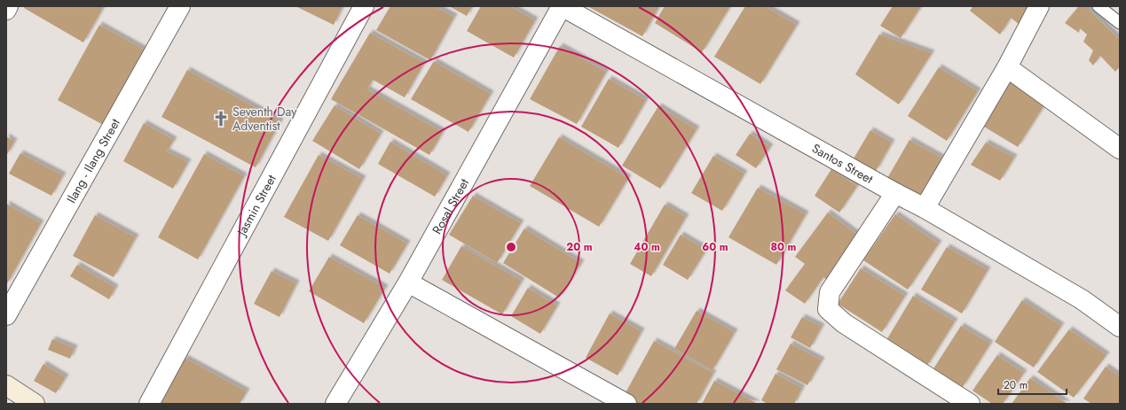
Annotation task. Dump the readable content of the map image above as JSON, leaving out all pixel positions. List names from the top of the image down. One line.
{"streets":{"street":["Ilang - Ilang Street","Santos Street","Jasmin Street","Rosal Street"]},"crossings":[["Santos Street","Rosal Street"]],"places":{"church":["Seventh Day Adventist"]},"scale_bar":"20 m","rings":["20 m","40 m","60 m","80 m"]}
